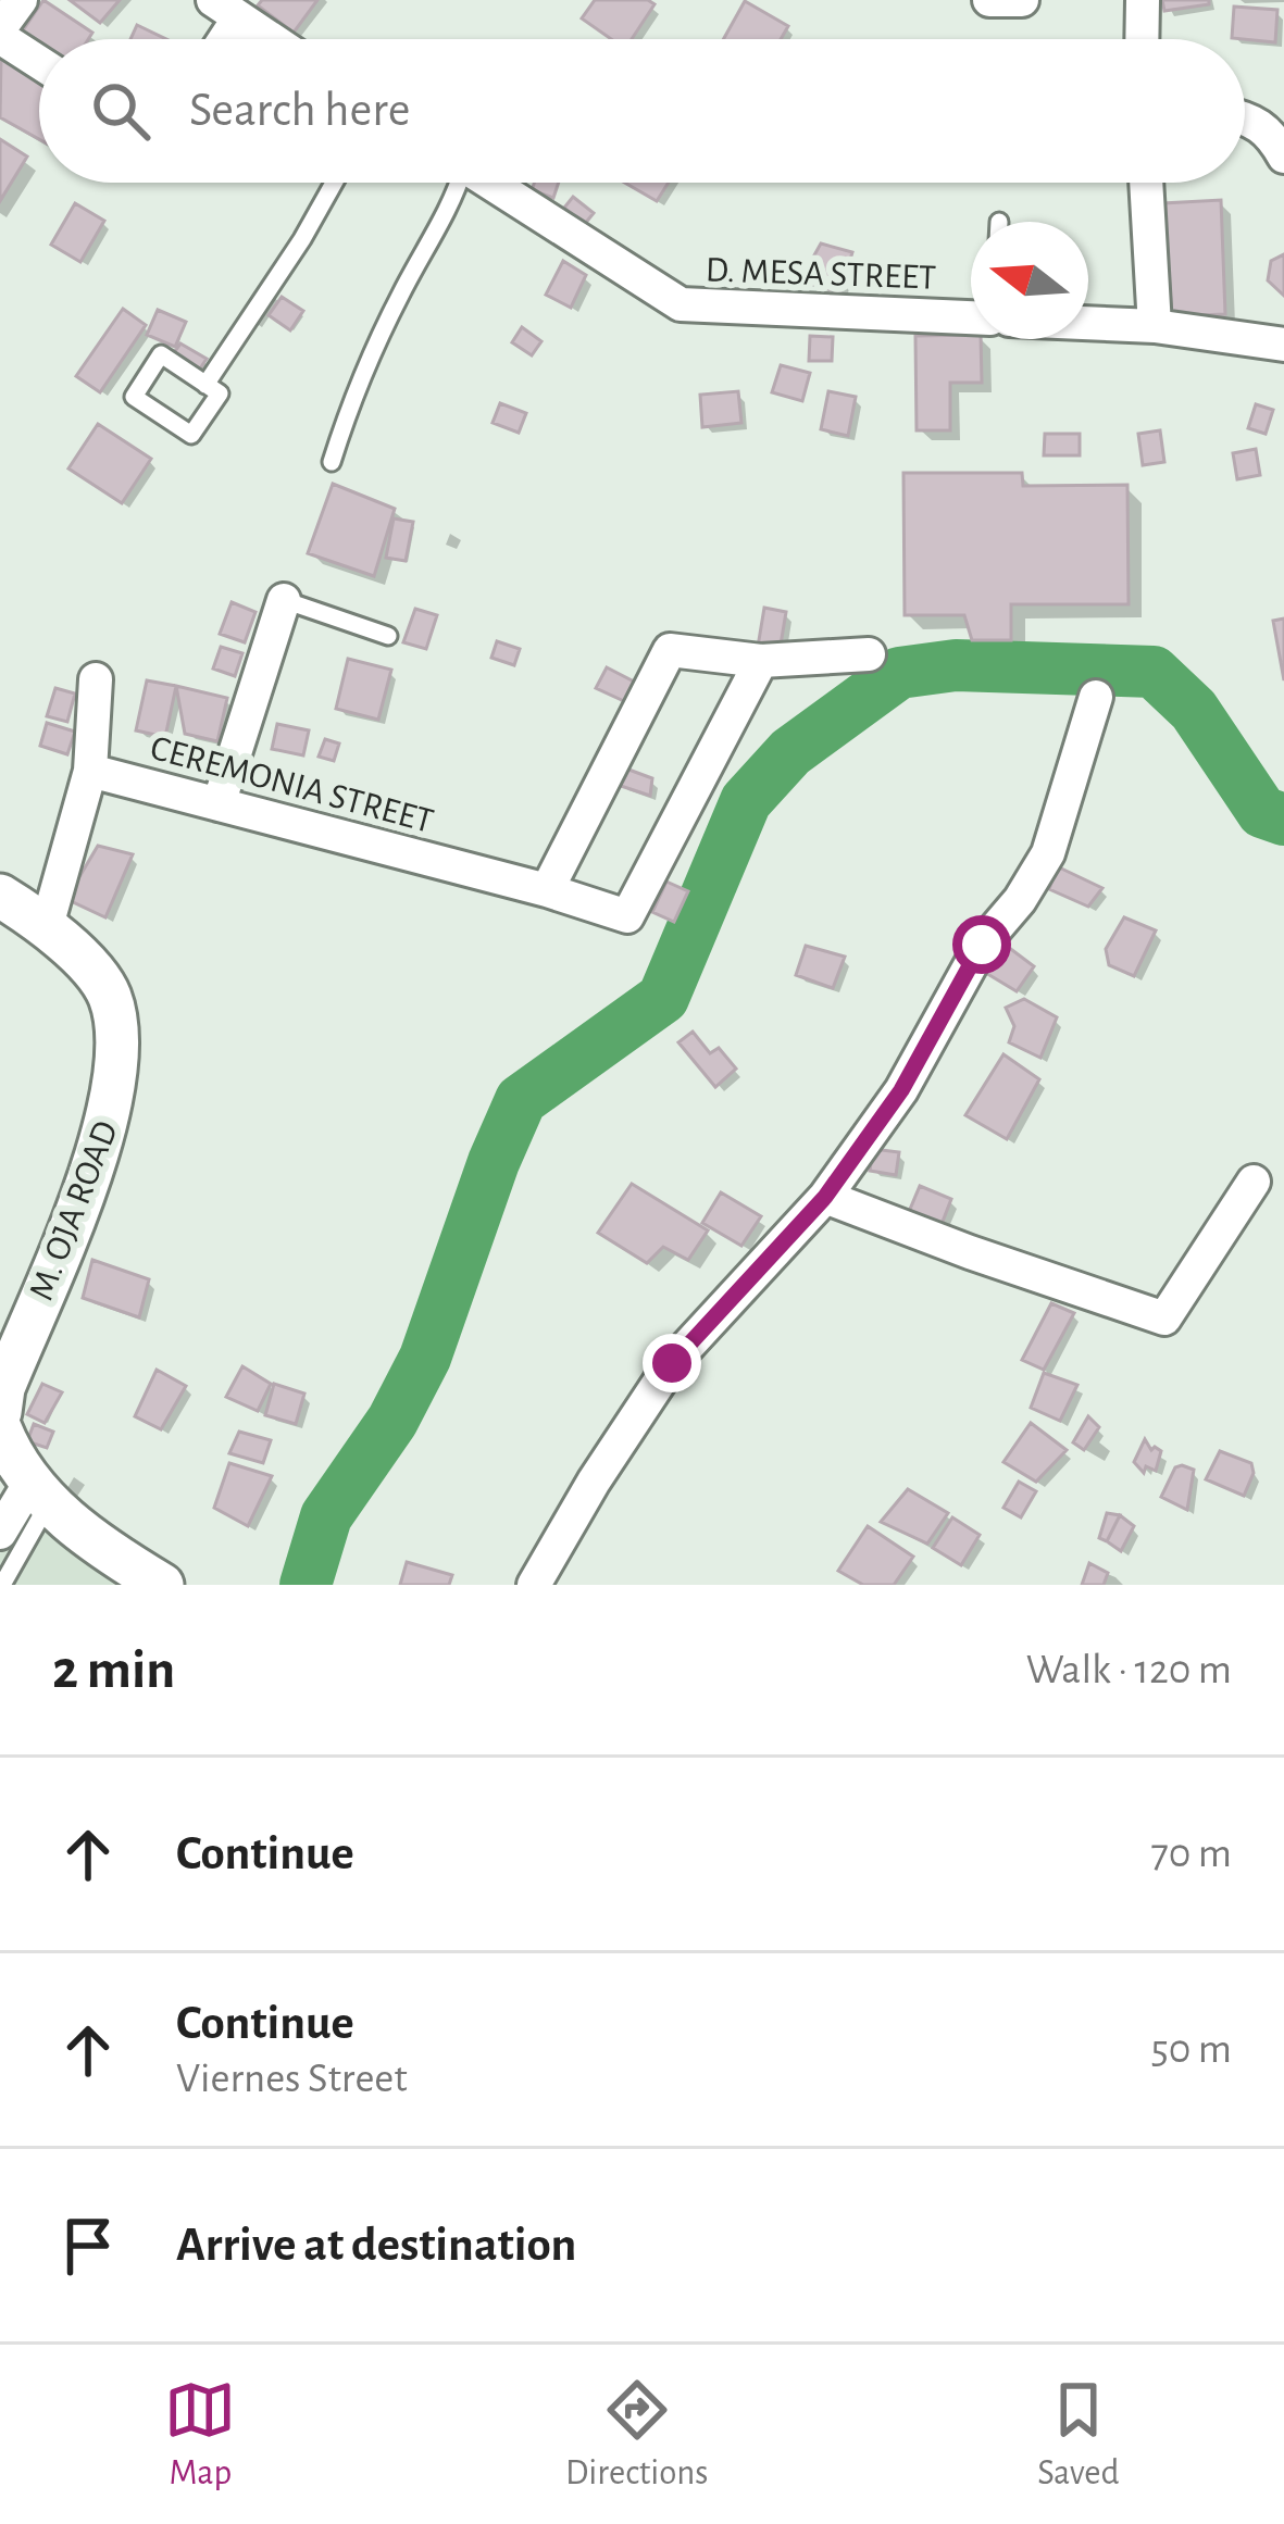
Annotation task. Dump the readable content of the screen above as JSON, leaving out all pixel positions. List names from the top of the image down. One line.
{"streets":{"street":["D. MESA STREET","CEREMONIA STREET","M. OJA ROAD"]},"north":"left","page":{"search":"Search here","heading":["2 min","Walk · 120 m"],"list":[["Continue","70 m"],["Continue","Viernes Street","50 m"],"Arrive at destination"],"nav":["Map","Directions","Saved"]}}
